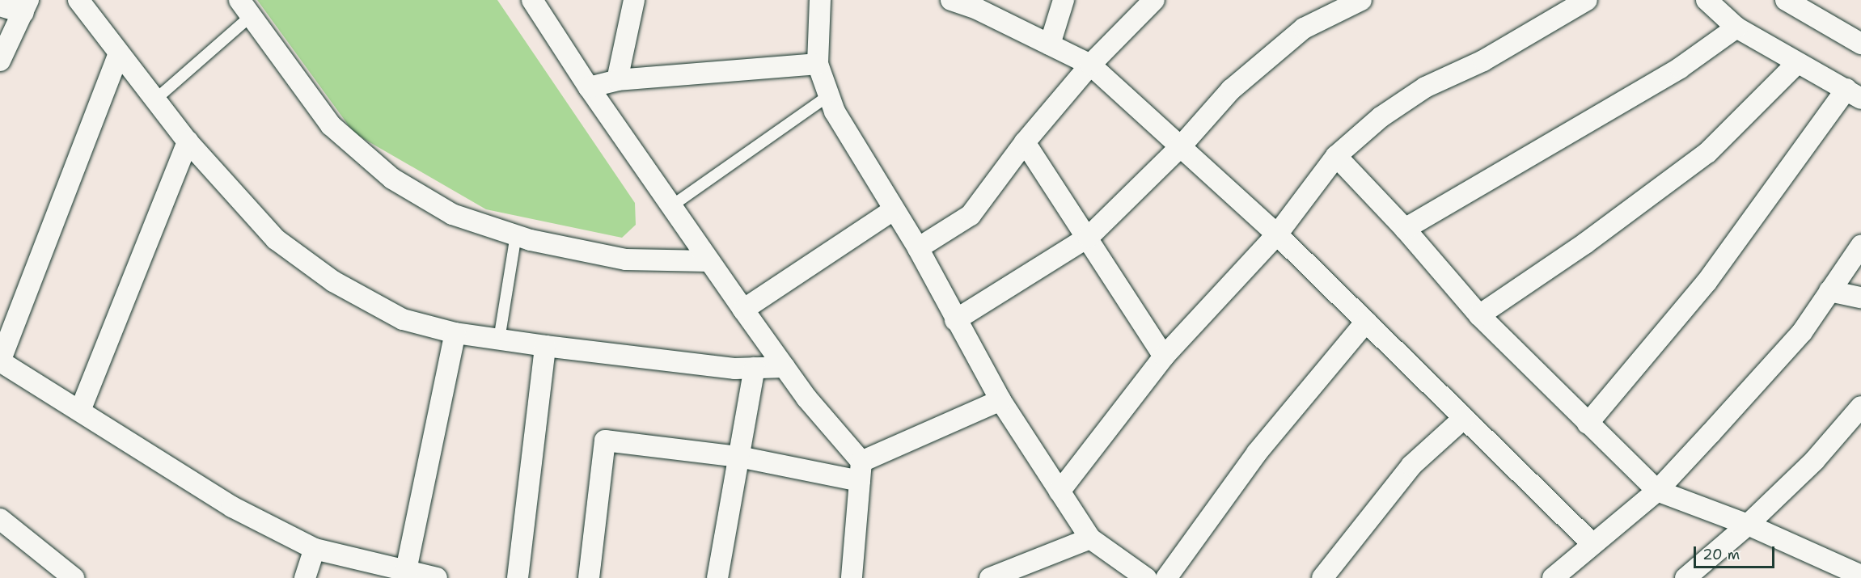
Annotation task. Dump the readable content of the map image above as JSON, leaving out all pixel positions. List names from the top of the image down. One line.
{"scale_bar":"20 m"}
